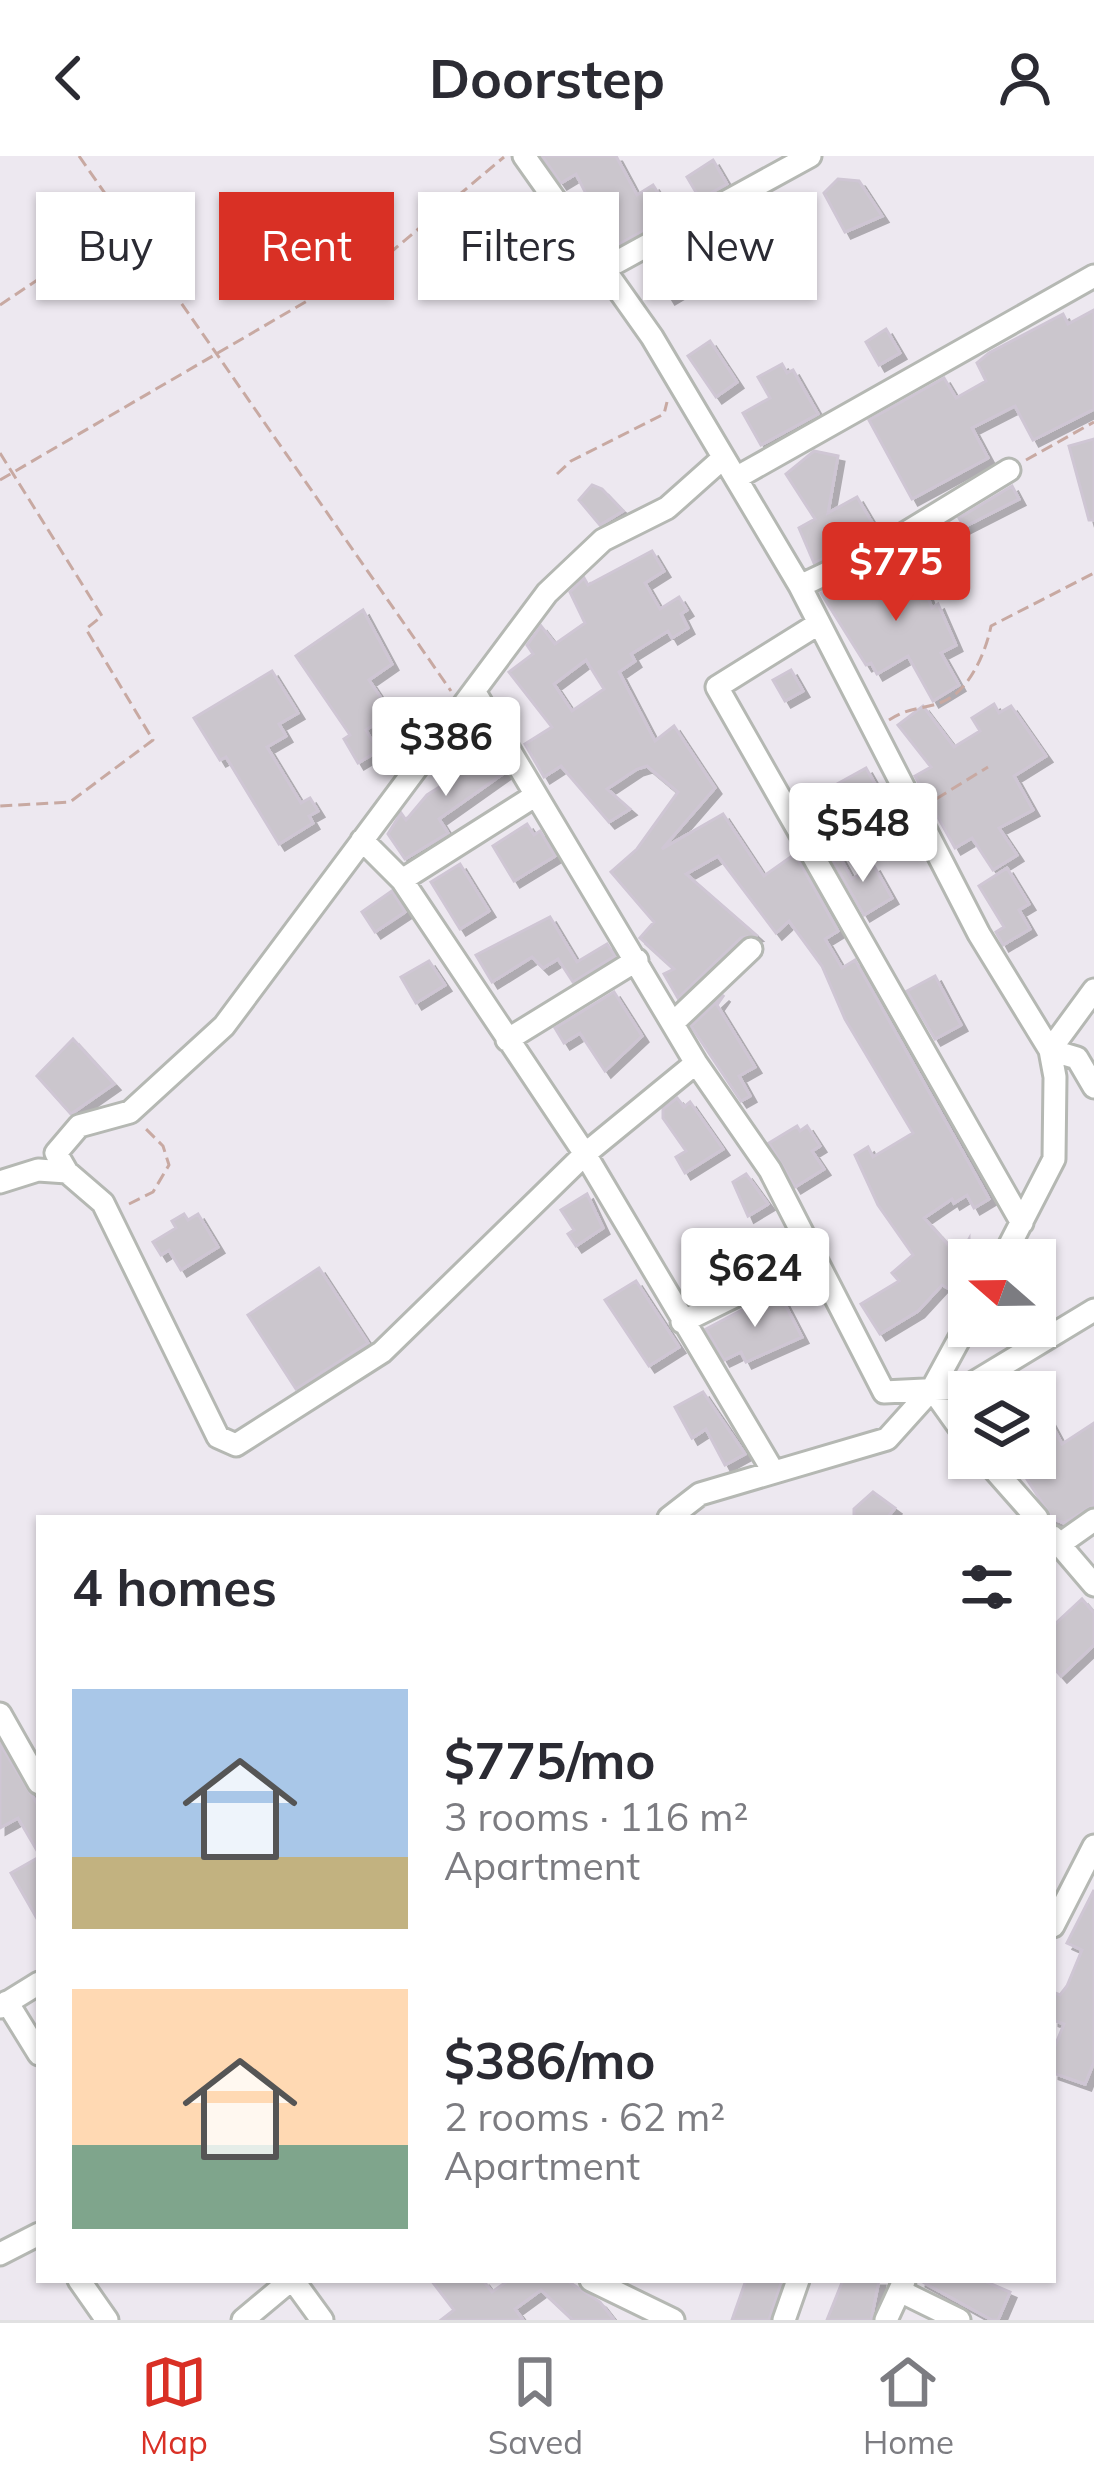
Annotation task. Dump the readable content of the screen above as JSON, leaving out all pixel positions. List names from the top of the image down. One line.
{"north":"left","page":{"header":"Doorstep","chip":["Buy","Rent","Filters","New"],"price":["$775","$386","$548","$624"],"heading":"4 homes","list":[{"name":"$775/mo","note":"3 rooms · 116 m² · Apartment"},{"name":"$386/mo","note":"2 rooms · 62 m² · Apartment"}],"tabs":["Map","Saved","Home"]}}
